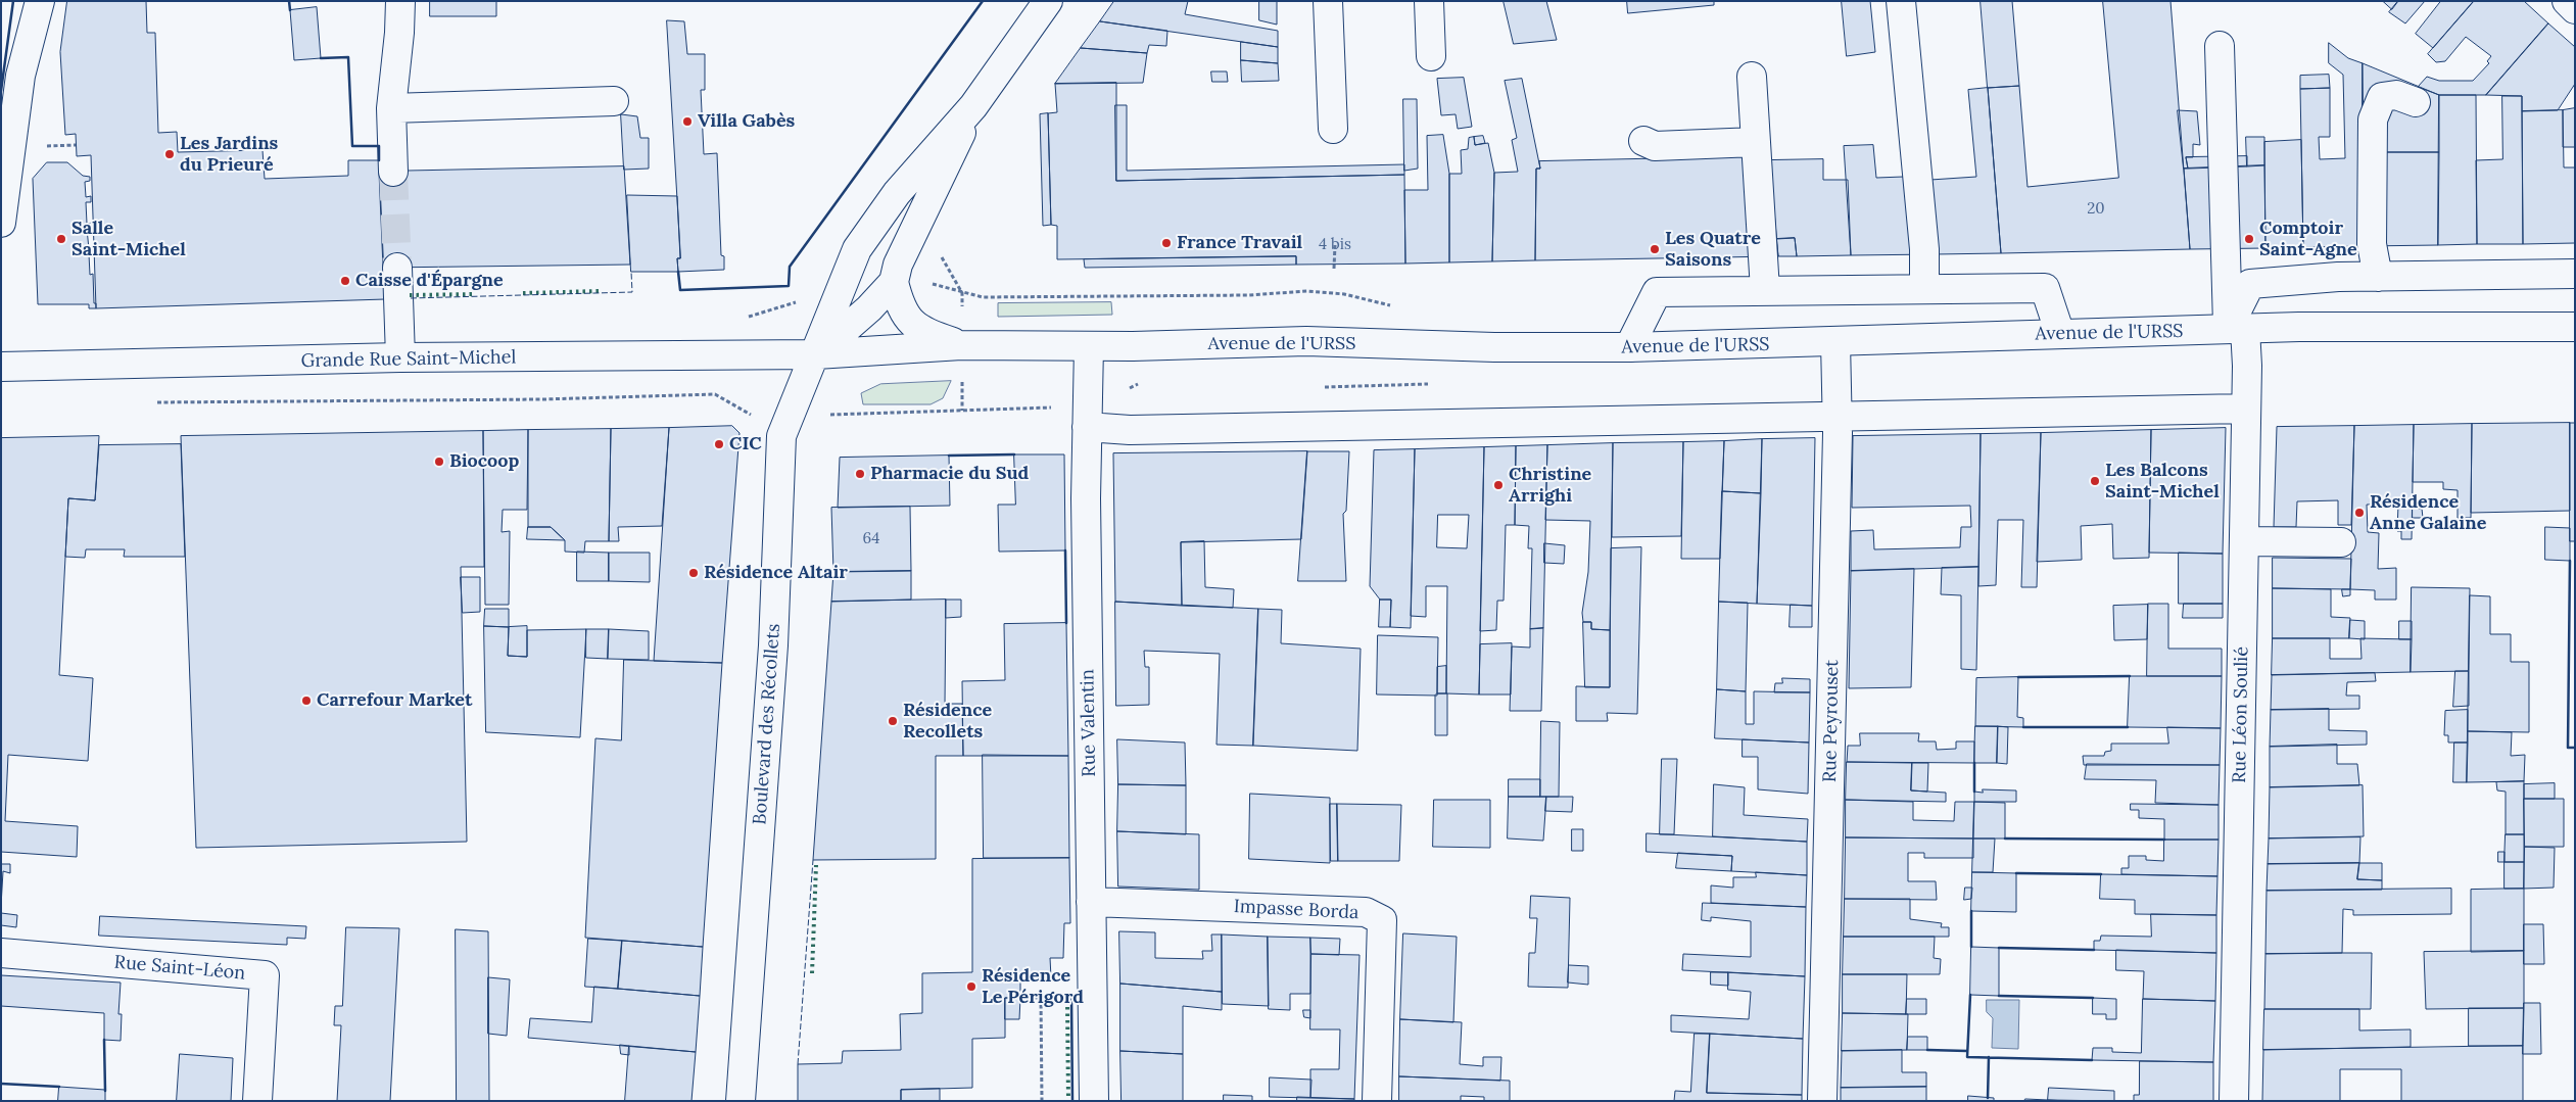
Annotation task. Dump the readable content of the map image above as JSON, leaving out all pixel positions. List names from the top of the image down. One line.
{"streets":{"main road":["Avenue de l'URSS","Grande Rue Saint-Michel","Rue Léon Soulié","Rue Peyrouset","Rue Valentin","Boulevard des Récollets","Impasse Borda","Rue Saint-Léon"]},"crossings":[["Avenue de l'URSS","Grande Rue Saint-Michel"],["Avenue de l'URSS","Rue Léon Soulié"],["Avenue de l'URSS","Rue Peyrouset"],["Avenue de l'URSS","Rue Valentin"],["Avenue de l'URSS","Boulevard des Récollets"],["Grande Rue Saint-Michel","Boulevard des Récollets"],["Rue Valentin","Impasse Borda"]],"places":["Villa Gabès","Les Jardins du Prieuré","Salle Saint-Michel","Comptoir Saint-Agne","France Travail","Les Quatre Saisons","Caisse d'Épargne","CIC","Biocoop","Pharmacie du Sud","Les Balcons Saint-Michel","Christine Arrighi","Résidence Anne Galaine","Résidence Altair","Carrefour Market","Résidence Recollets","Résidence Le Périgord"],"house_numbers":["20","4 bis","64"]}
